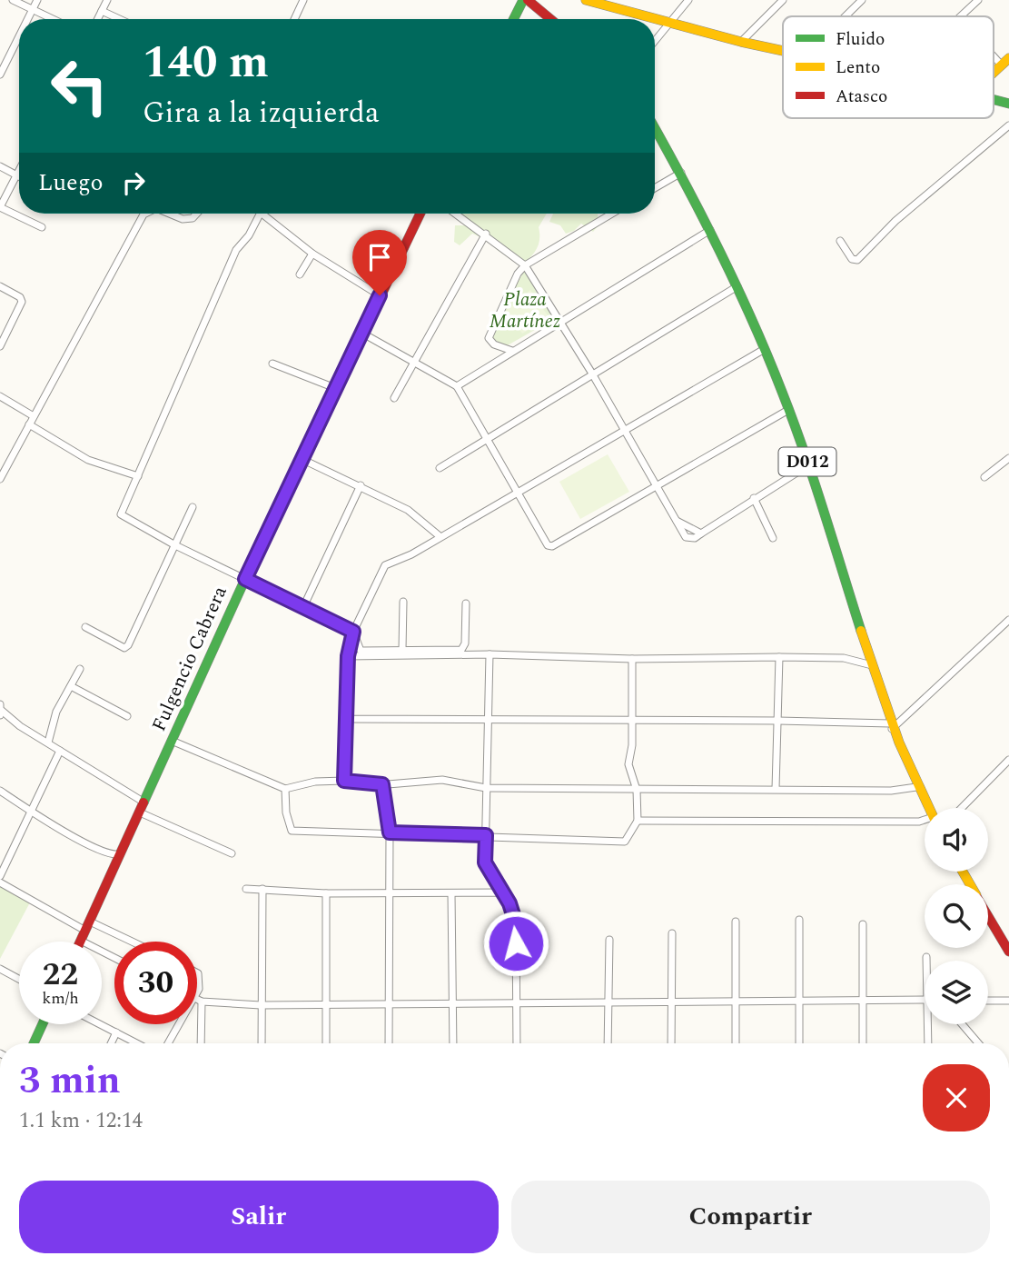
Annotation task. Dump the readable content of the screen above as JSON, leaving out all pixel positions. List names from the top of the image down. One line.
{"streets":{"main road":["D012","Fulgencio Cabrera"]},"parks":["Plaza Martínez"],"legend":["Fluido","Lento","Atasco"],"page":{"turn":["140 m","Gira a la izquierda"],"then":"Luego","speed":"22 km/h","limit":"30","heading":["3 min","1.1 km · 12:14"],"buttons":["Salir","Compartir"]}}
